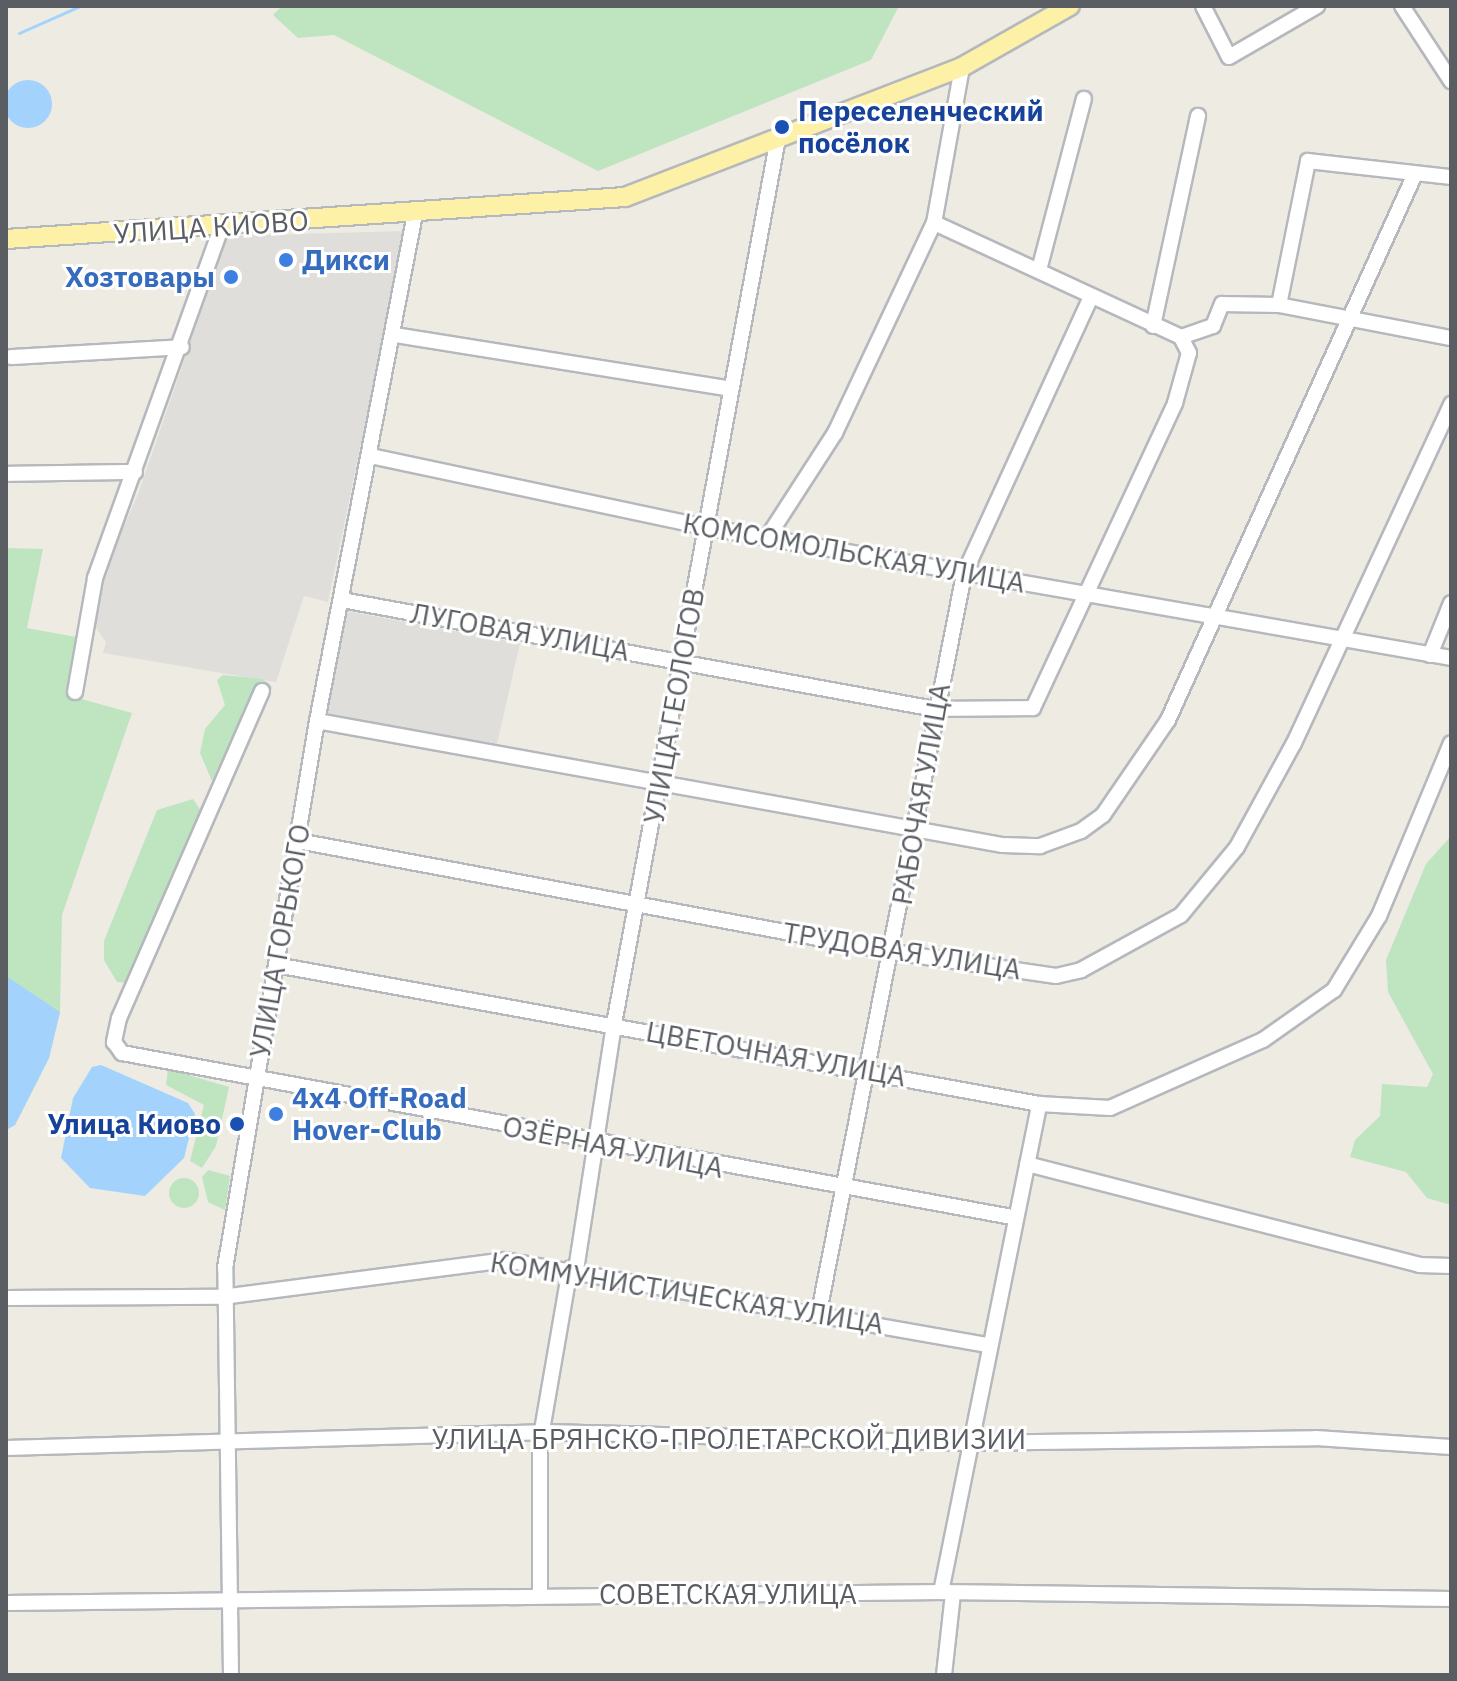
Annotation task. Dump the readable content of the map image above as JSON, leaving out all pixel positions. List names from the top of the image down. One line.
{"streets":{"main road":["УЛИЦА КИОВО"],"street":["КОМСОМОЛЬСКАЯ УЛИЦА","ЛУГОВАЯ УЛИЦА","УЛИЦА ГЕОЛОГОВ","РАБОЧАЯ УЛИЦА","УЛИЦА ГОРЬКОГО","ТРУДОВАЯ УЛИЦА","ЦВЕТОЧНАЯ УЛИЦА","ОЗЁРНАЯ УЛИЦА","КОММУНИСТИЧЕСКАЯ УЛИЦА","УЛИЦА БРЯНСКО-ПРОЛЕТАРСКОЙ ДИВИЗИИ","СОВЕТСКАЯ УЛИЦА"]},"crossings":[["УЛИЦА КИОВО","УЛИЦА ГЕОЛОГОВ"],["УЛИЦА КИОВО","УЛИЦА ГОРЬКОГО"],["КОМСОМОЛЬСКАЯ УЛИЦА","ЛУГОВАЯ УЛИЦА"],["КОМСОМОЛЬСКАЯ УЛИЦА","УЛИЦА ГЕОЛОГОВ"],["КОМСОМОЛЬСКАЯ УЛИЦА","РАБОЧАЯ УЛИЦА"],["КОМСОМОЛЬСКАЯ УЛИЦА","УЛИЦА ГОРЬКОГО"],["КОМСОМОЛЬСКАЯ УЛИЦА","ТРУДОВАЯ УЛИЦА"],["ЛУГОВАЯ УЛИЦА","УЛИЦА ГЕОЛОГОВ"],["ЛУГОВАЯ УЛИЦА","РАБОЧАЯ УЛИЦА"],["ЛУГОВАЯ УЛИЦА","УЛИЦА ГОРЬКОГО"],["УЛИЦА ГЕОЛОГОВ","ТРУДОВАЯ УЛИЦА"],["УЛИЦА ГЕОЛОГОВ","ЦВЕТОЧНАЯ УЛИЦА"],["УЛИЦА ГЕОЛОГОВ","ОЗЁРНАЯ УЛИЦА"],["УЛИЦА ГЕОЛОГОВ","КОММУНИСТИЧЕСКАЯ УЛИЦА"],["УЛИЦА ГЕОЛОГОВ","УЛИЦА БРЯНСКО-ПРОЛЕТАРСКОЙ ДИВИЗИИ"],["УЛИЦА ГЕОЛОГОВ","СОВЕТСКАЯ УЛИЦА"],["РАБОЧАЯ УЛИЦА","ТРУДОВАЯ УЛИЦА"],["РАБОЧАЯ УЛИЦА","ЦВЕТОЧНАЯ УЛИЦА"],["РАБОЧАЯ УЛИЦА","ОЗЁРНАЯ УЛИЦА"],["РАБОЧАЯ УЛИЦА","КОММУНИСТИЧЕСКАЯ УЛИЦА"],["УЛИЦА ГОРЬКОГО","ТРУДОВАЯ УЛИЦА"],["УЛИЦА ГОРЬКОГО","ЦВЕТОЧНАЯ УЛИЦА"],["УЛИЦА ГОРЬКОГО","ОЗЁРНАЯ УЛИЦА"],["УЛИЦА ГОРЬКОГО","КОММУНИСТИЧЕСКАЯ УЛИЦА"],["УЛИЦА ГОРЬКОГО","УЛИЦА БРЯНСКО-ПРОЛЕТАРСКОЙ ДИВИЗИИ"],["УЛИЦА ГОРЬКОГО","СОВЕТСКАЯ УЛИЦА"]],"places":["Переселенческий посёлок","Дикси","Хозтовары","4x4 Off-Road Hover-Club","Улица Киово"]}
